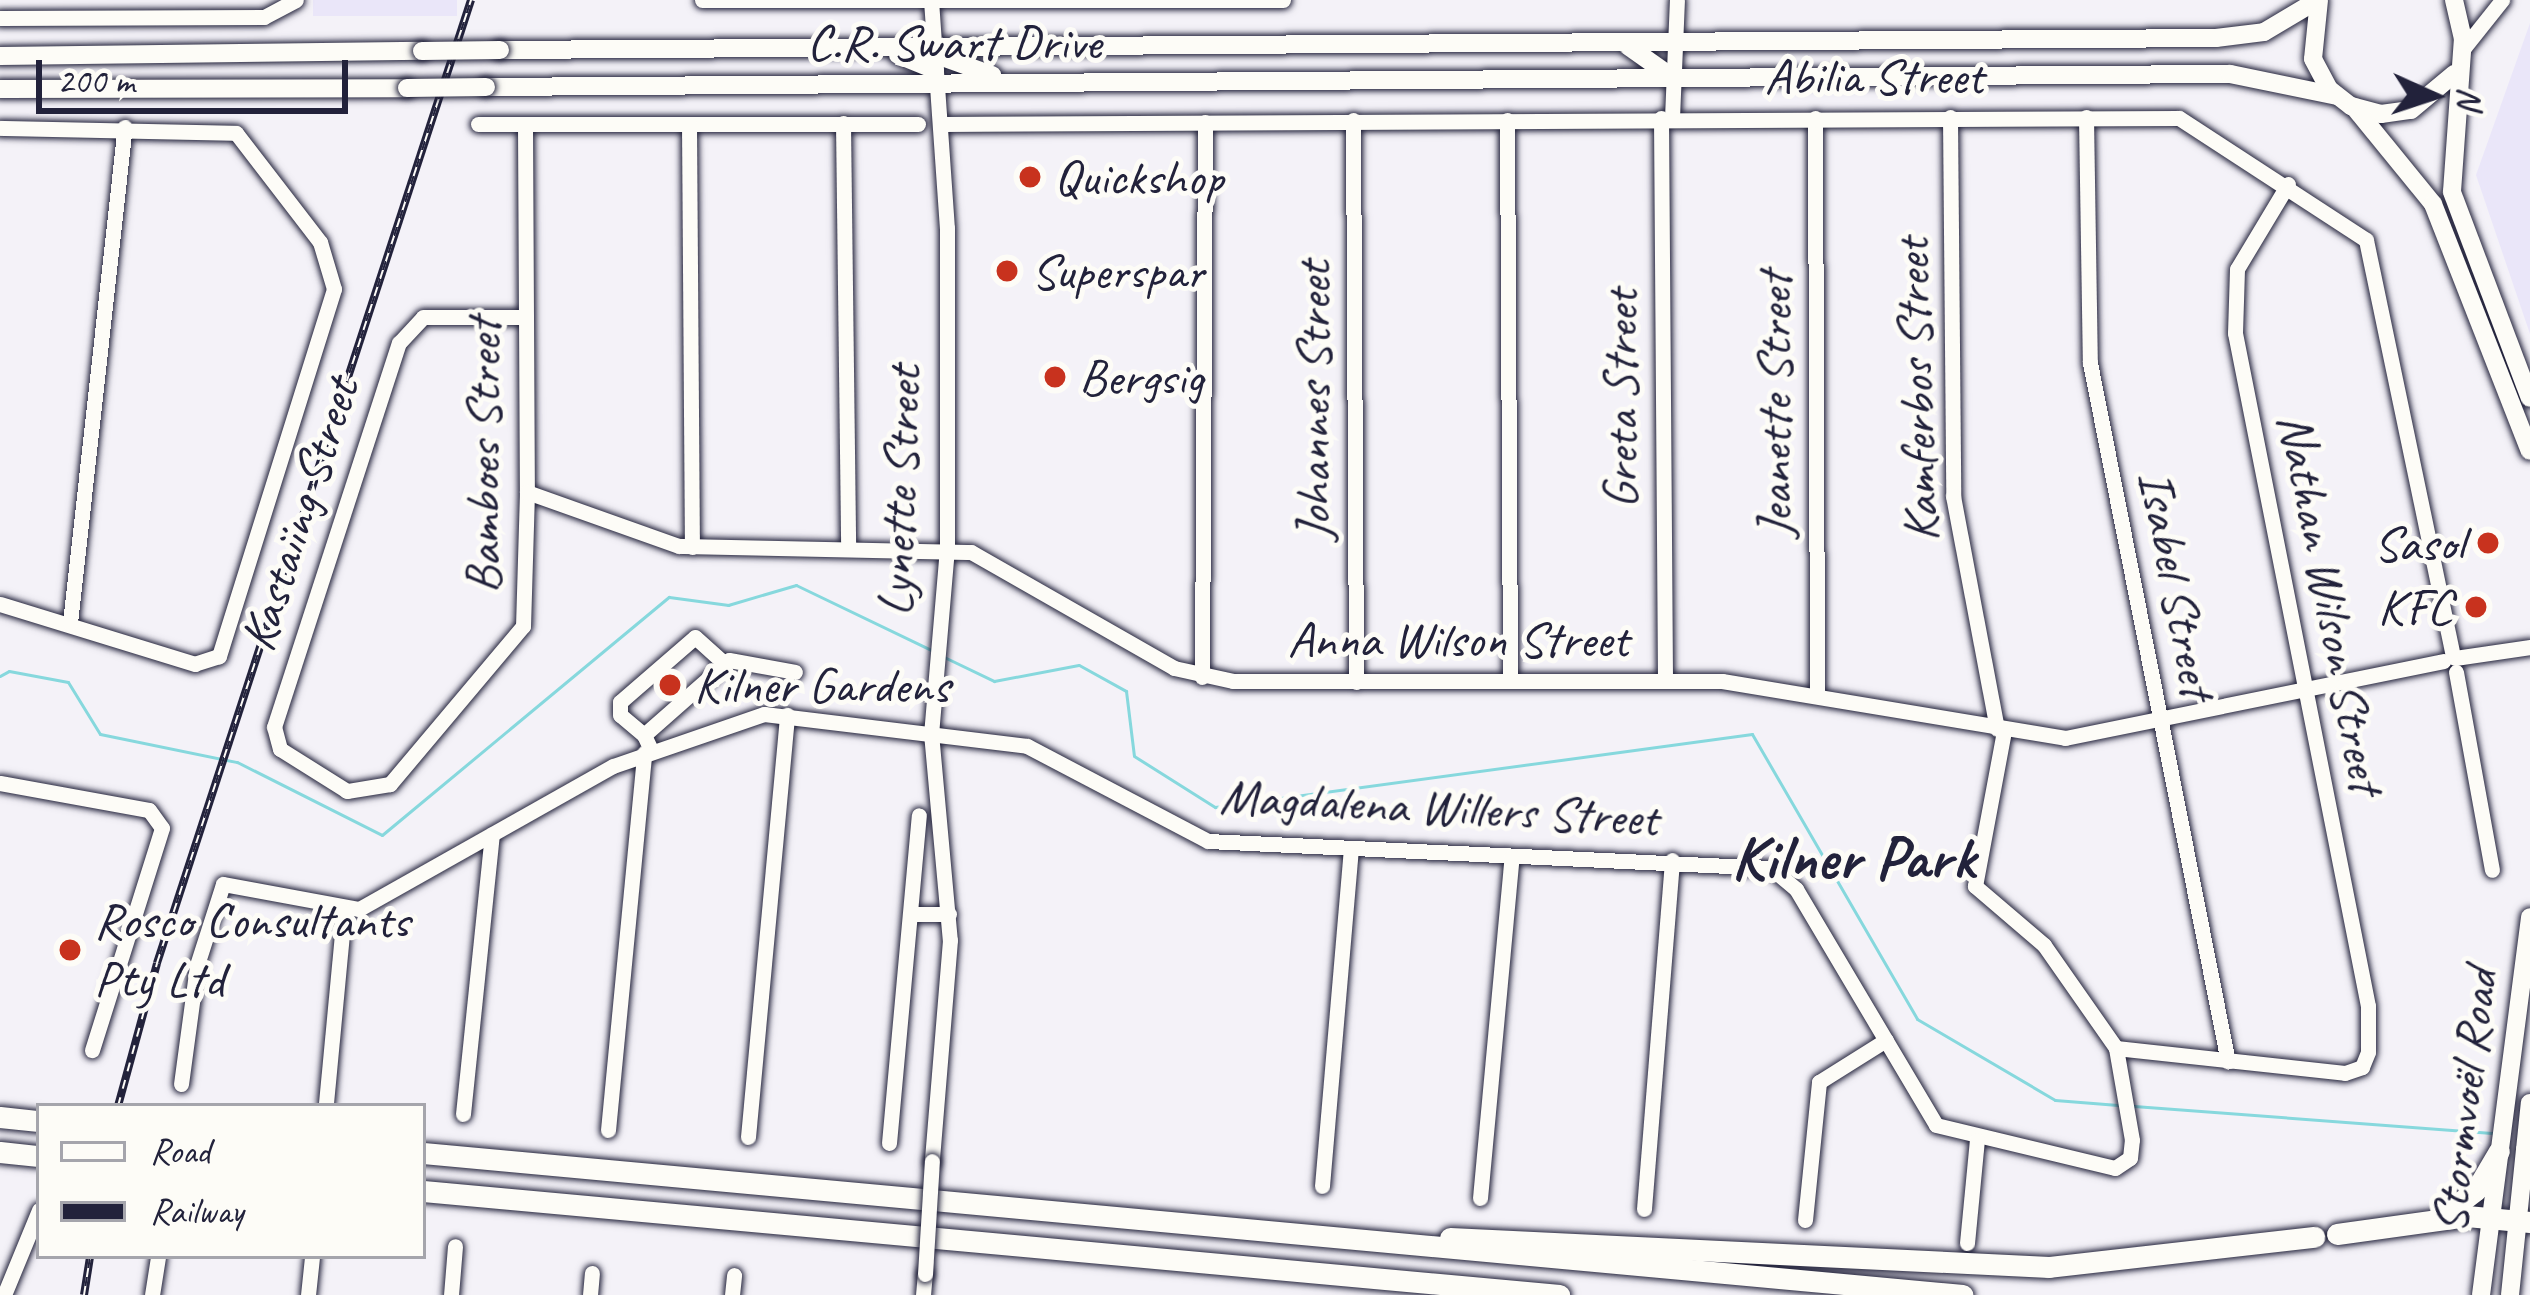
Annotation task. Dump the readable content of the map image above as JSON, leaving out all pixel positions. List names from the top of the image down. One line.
{"streets":{"main road":["C.R. Swart Drive","Stormvoël Road"],"street":["Abilia Street","Kamferbos Street","Greta Street","Johannes Street","Jeanette Street","Bamboes Street","Lynette Street","Kastaiing Street","Isabel Street","Nathan Wilson Street","Anna Wilson Street","Magdalena Willers Street"]},"crossings":[["C.R. Swart Drive","Greta Street"],["C.R. Swart Drive","Lynette Street"],["Abilia Street","Kamferbos Street"],["Abilia Street","Greta Street"],["Abilia Street","Johannes Street"],["Abilia Street","Jeanette Street"],["Abilia Street","Lynette Street"],["Abilia Street","Isabel Street"],["Abilia Street","Nathan Wilson Street"],["Abilia Street","Anna Wilson Street"],["Kamferbos Street","Anna Wilson Street"],["Kamferbos Street","Magdalena Willers Street"],["Greta Street","Anna Wilson Street"],["Johannes Street","Anna Wilson Street"],["Jeanette Street","Anna Wilson Street"],["Bamboes Street","Kastaiing Street"],["Bamboes Street","Anna Wilson Street"],["Lynette Street","Anna Wilson Street"],["Lynette Street","Magdalena Willers Street"],["Isabel Street","Nathan Wilson Street"],["Isabel Street","Anna Wilson Street"],["Nathan Wilson Street","Anna Wilson Street"]],"districts":["Kilner Park"],"places":["Quickshop","Superspar","Bergsig","Sasol","KFC","Kilner Gardens","Rosco Consultants Pty Ltd"],"legend":["Road","Railway"],"scale_bar":"200 m","north":"right"}
